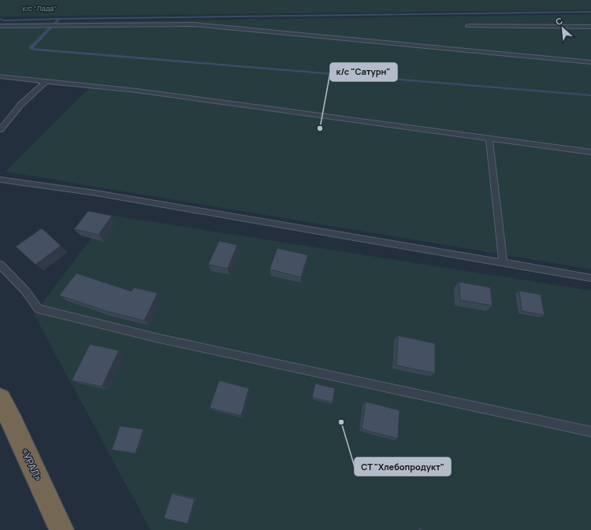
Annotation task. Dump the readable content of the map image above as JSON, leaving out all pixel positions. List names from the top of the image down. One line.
{"streets":{"highway":["«УРАЛ»"]},"parks":["к/с \"Лада\""],"places":["к/с \"Сатурн\"","СТ \"Хлебопродукт\""],"north":"top left"}
